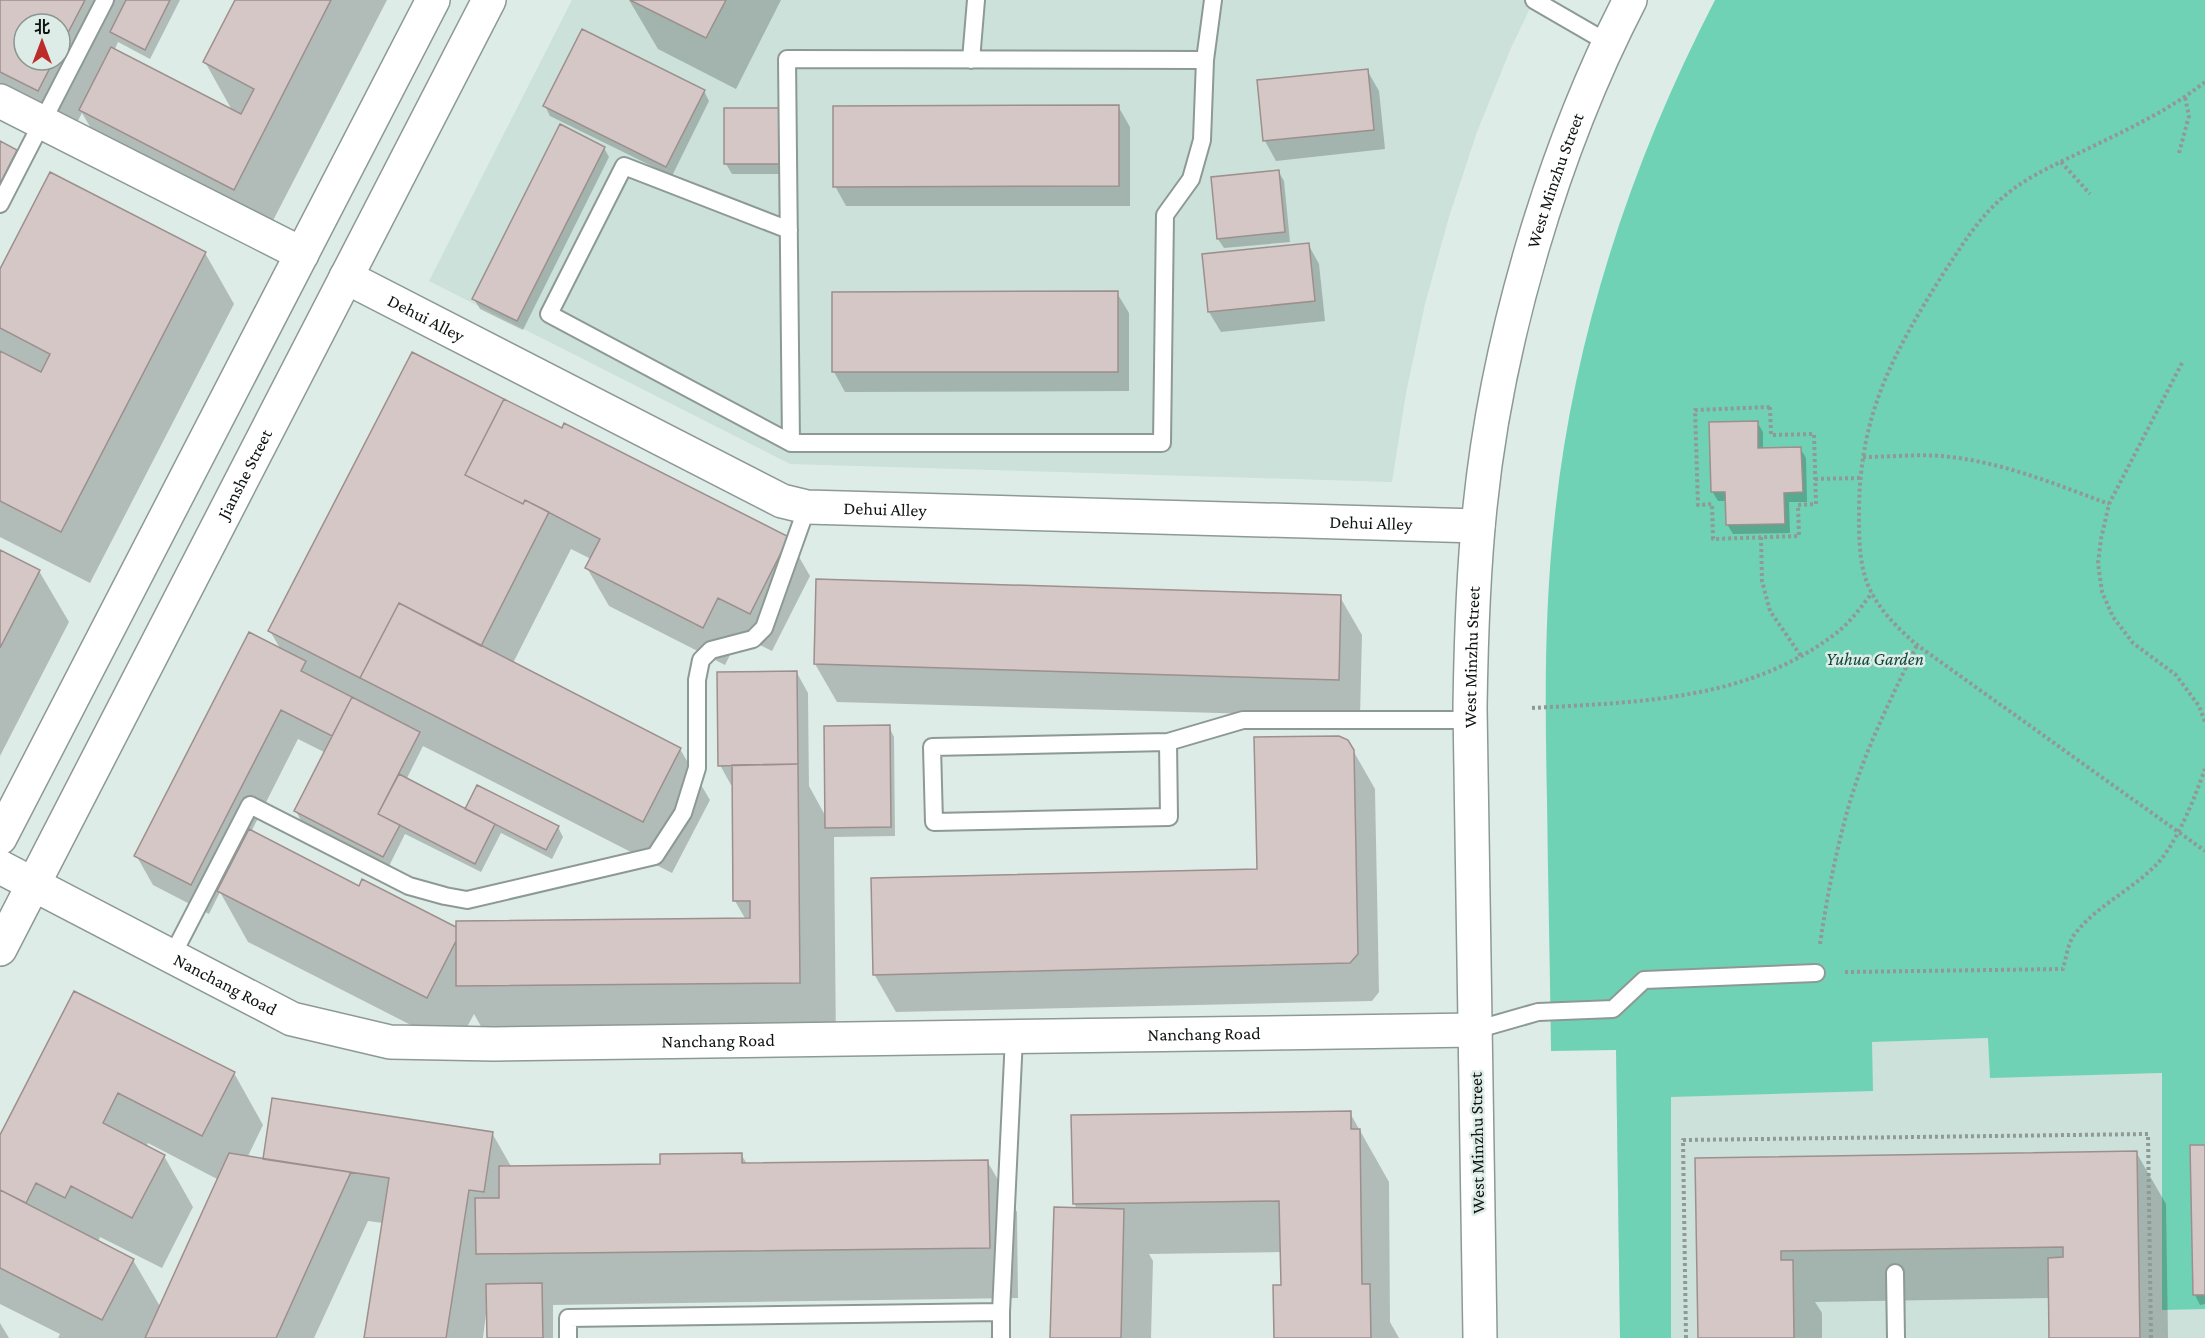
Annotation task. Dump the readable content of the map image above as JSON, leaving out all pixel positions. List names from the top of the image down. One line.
{"streets":{"main road":["West Minzhu Street","Dehui Alley","Jianshe Street","Nanchang Road"]},"crossings":[["West Minzhu Street","Dehui Alley"],["West Minzhu Street","Nanchang Road"],["Dehui Alley","Jianshe Street"],["Jianshe Street","Nanchang Road"]],"parks":["Yuhua Garden"],"north":"top"}
